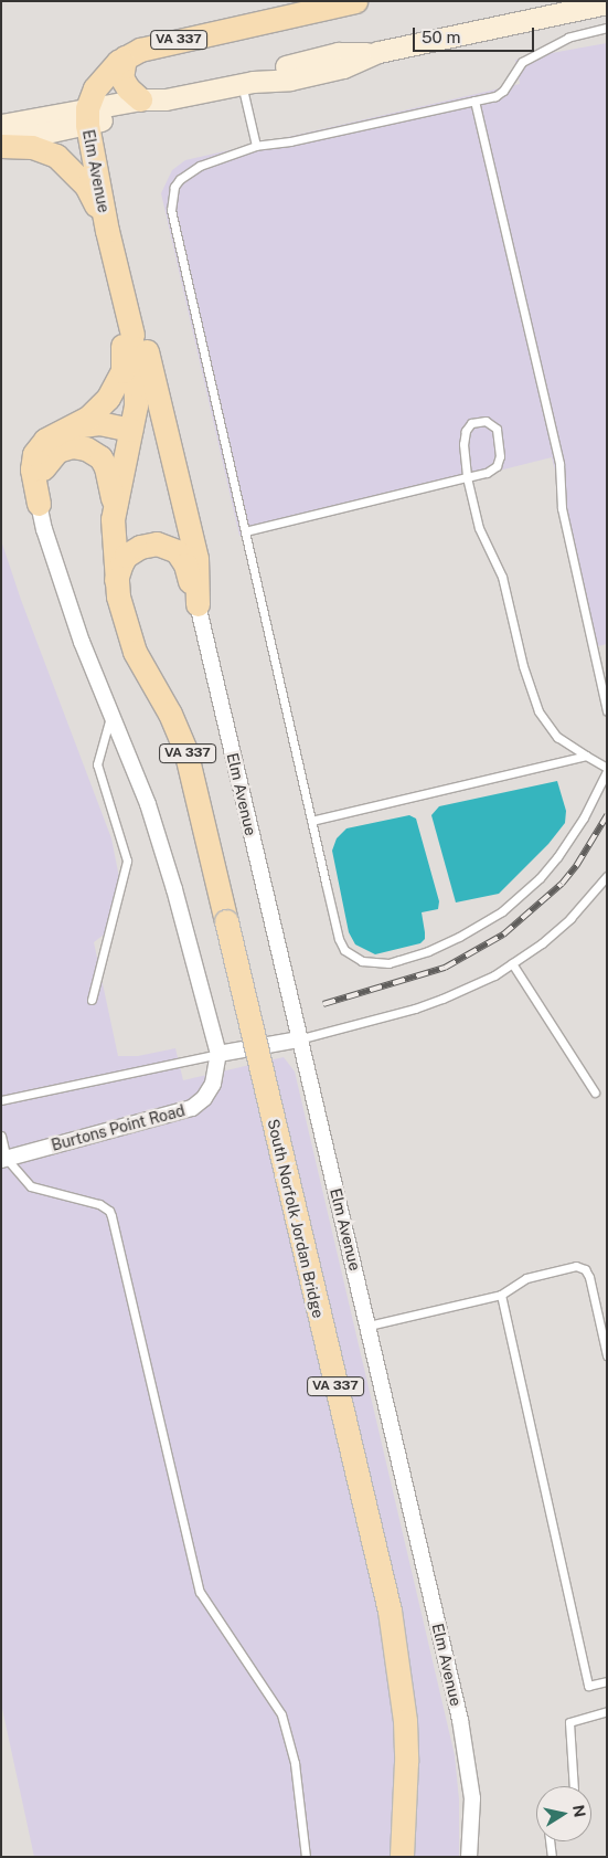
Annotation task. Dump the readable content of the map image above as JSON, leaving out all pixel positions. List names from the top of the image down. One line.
{"streets":{"main road":["VA 337","Elm Avenue","South Norfolk Jordan Bridge"],"street":["Burtons Point Road"]},"crossings":[["VA 337","Elm Avenue"],["VA 337","South Norfolk Jordan Bridge"]],"scale_bar":"50 m","north":"right"}
